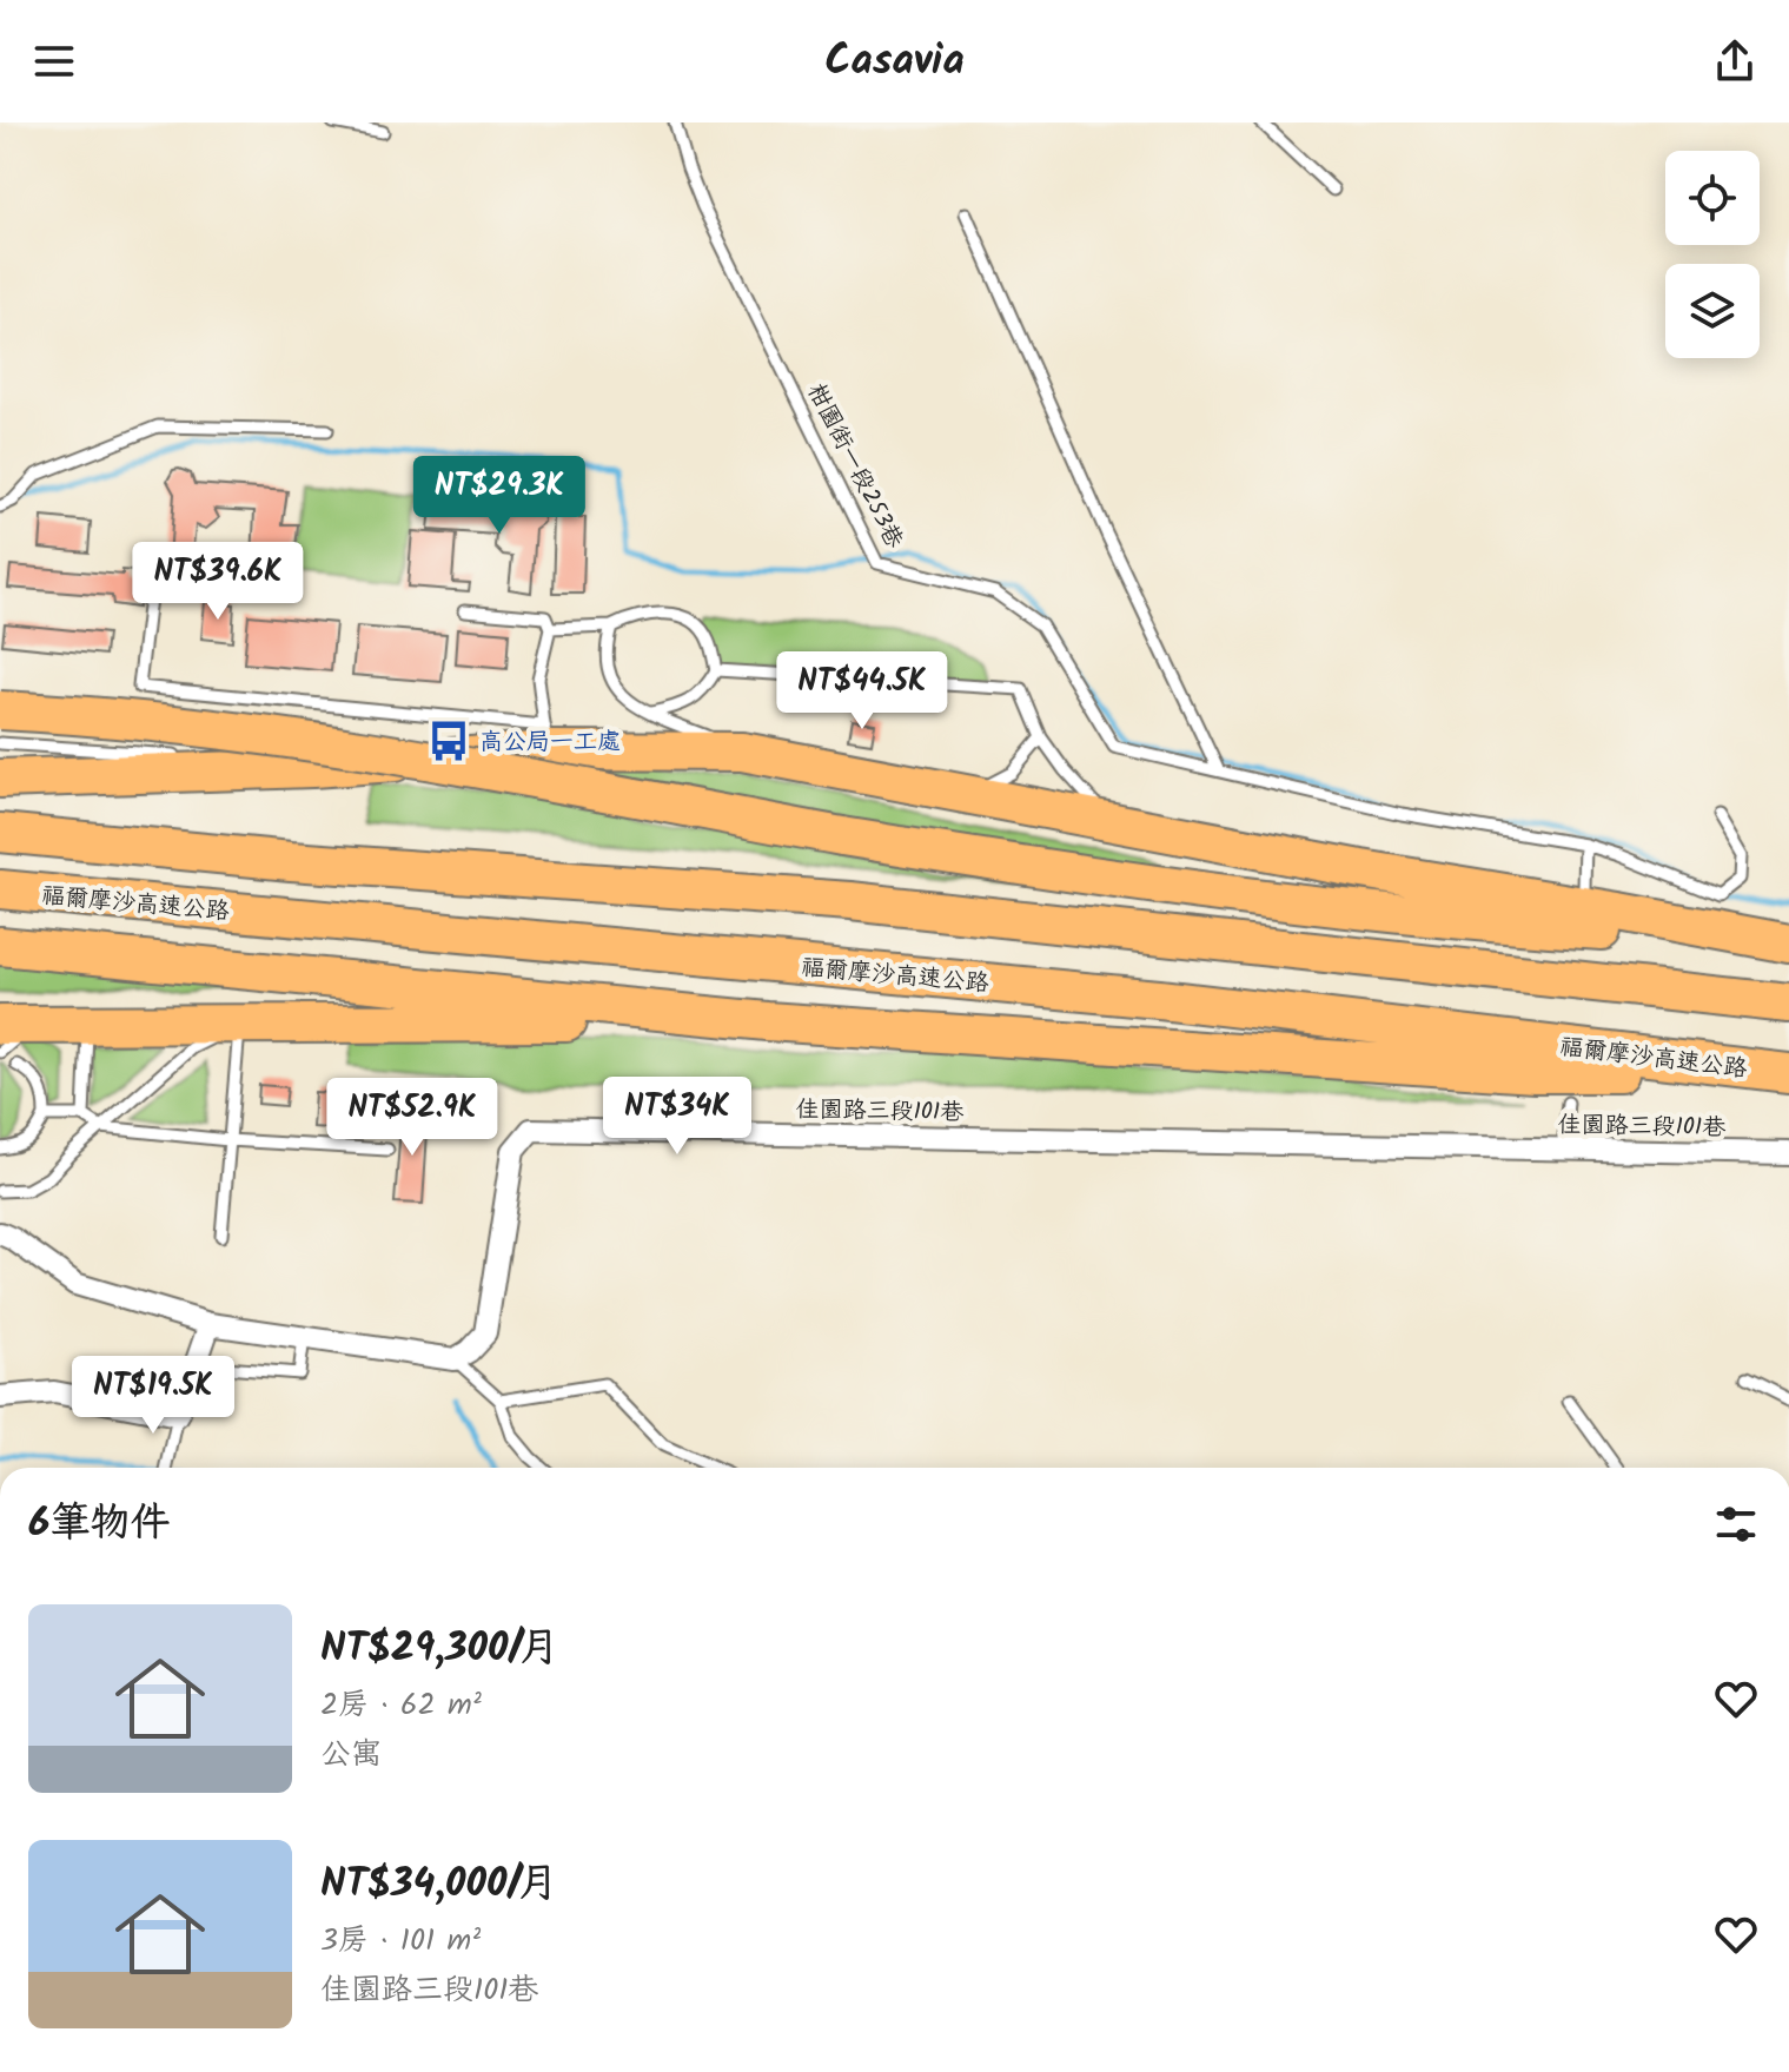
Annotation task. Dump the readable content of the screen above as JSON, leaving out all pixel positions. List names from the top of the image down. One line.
{"streets":{"highway":["福爾摩沙高速公路"],"street":["佳園路三段101巷"],"lane":["柑園街一段253巷"]},"places":{"bus stop":["高公局一工處"]},"page":{"header":"Casavia","price":["NT$29.3K","NT$39.6K","NT$44.5K","NT$34K","NT$52.9K","NT$19.5K"],"heading":"6筆物件","list":[{"name":"NT$29,300/月","note":"2房 · 62 m² · 公寓"},{"name":"NT$34,000/月","note":"3房 · 101 m² · 佳園路三段101巷"}]}}
